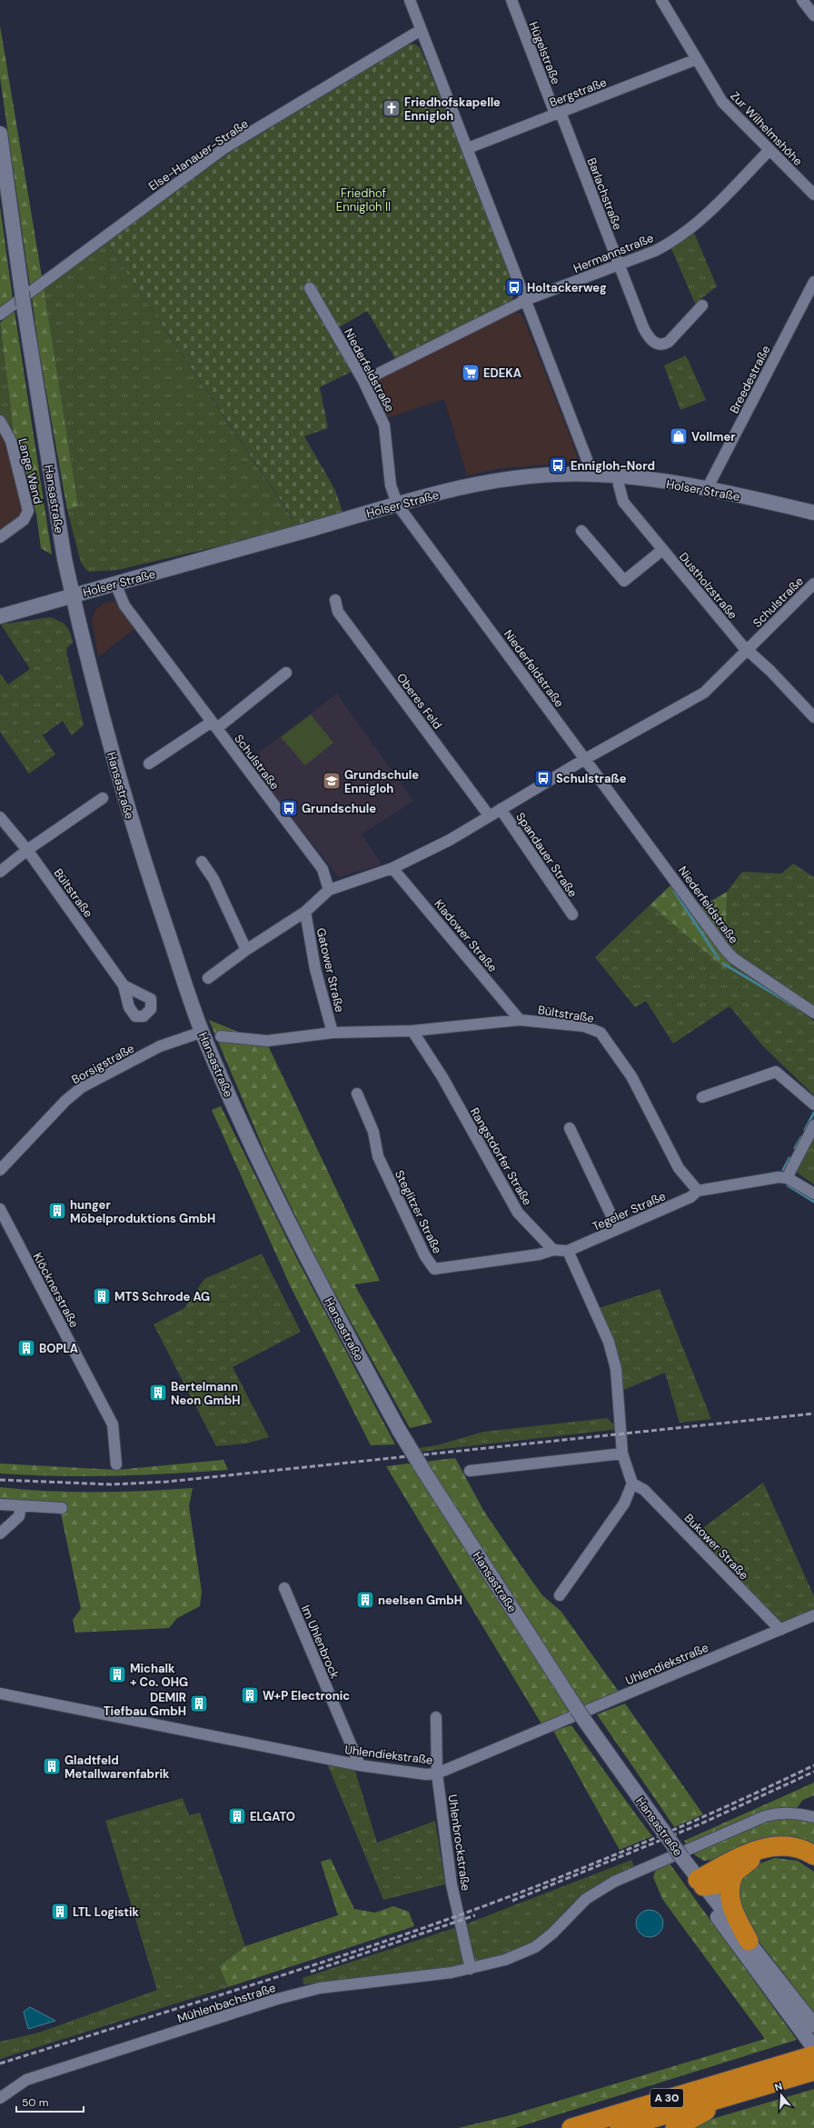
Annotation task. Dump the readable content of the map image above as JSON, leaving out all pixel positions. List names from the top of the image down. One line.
{"streets":{"highway":["A 30"],"main road":["Holser Straße","Hansastraße"],"street":["Hügelstraße","Bergstraße","Zur Wilhelmshöhe","Else-Hanauer-Straße","Barlachstraße","Hermannstraße","Niederfeldstraße","Breedestraße","Lange Wand","Dustholzstraße","Schulstraße","Oberes Feld","Spandauer Straße","Bültstraße","Kladower Straße","Gatower Straße","Borsigstraße","Rangstdorfer Straße","Tegeler Straße","Steglitzer Straße","Klöcknerstraße","Bukower Straße","Im Uhlenbrock","Uhlendiekstraße","Uhlenbrockstraße","Mühlenbachstraße"]},"crossings":[["Hügelstraße","Bergstraße"],["Hügelstraße","Barlachstraße"],["Bergstraße","Zur Wilhelmshöhe"],["Bergstraße","Barlachstraße"],["Zur Wilhelmshöhe","Hermannstraße"],["Barlachstraße","Hermannstraße"],["Hermannstraße","Niederfeldstraße"],["Niederfeldstraße","Holser Straße"],["Niederfeldstraße","Schulstraße"],["Breedestraße","Holser Straße"],["Holser Straße","Hansastraße"],["Holser Straße","Dustholzstraße"],["Holser Straße","Schulstraße"],["Hansastraße","Borsigstraße"],["Dustholzstraße","Schulstraße"],["Schulstraße","Oberes Feld"],["Schulstraße","Spandauer Straße"],["Schulstraße","Kladower Straße"],["Schulstraße","Gatower Straße"],["Bültstraße","Kladower Straße"],["Bültstraße","Gatower Straße"],["Bültstraße","Rangstdorfer Straße"],["Bültstraße","Tegeler Straße"],["Rangstdorfer Straße","Steglitzer Straße"],["Bukower Straße","Uhlendiekstraße"],["Im Uhlenbrock","Uhlendiekstraße"],["Uhlendiekstraße","Uhlenbrockstraße"],["Uhlenbrockstraße","Mühlenbachstraße"]],"parks":["Friedhof Ennigloh II"],"places":{"church":["Friedhofskapelle Ennigloh"],"bus stop":["Holtackerweg","Ennigloh-Nord","Schulstraße","Grundschule"],"supermarket":["EDEKA"],"shop":["Vollmer"],"school or university":["Grundschule Ennigloh"],"building":["hunger Möbelproduktions GmbH","MTS Schrode AG","BOPLA","Bertelmann Neon GmbH","neelsen GmbH","Michalk + Co. OHG","W+P Electronic","DEMIR Tiefbau GmbH","Gladtfeld Metallwarenfabrik","ELGATO","LTL Logistik"]},"scale_bar":"50 m","north":"top"}
